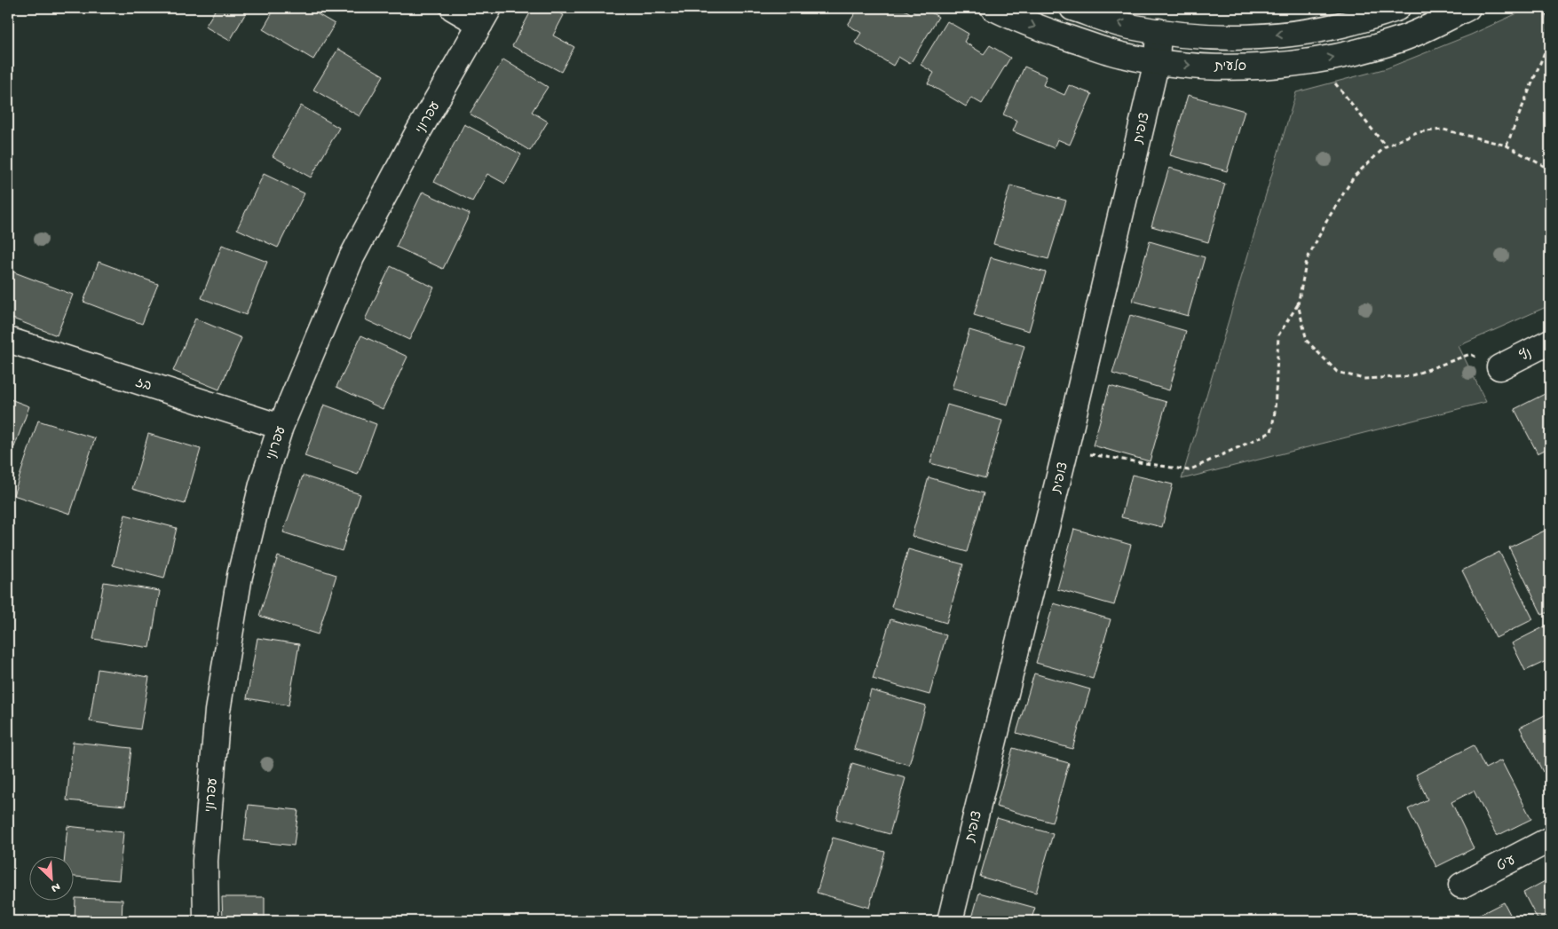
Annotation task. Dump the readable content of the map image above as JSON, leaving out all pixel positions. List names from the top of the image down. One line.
{"streets":{"street":["סלעית","עפרוני","צופית","נץ","בז","עיט"]},"crossings":[["סלעית","צופית"],["עפרוני","בז"]],"north":"bottom right"}
